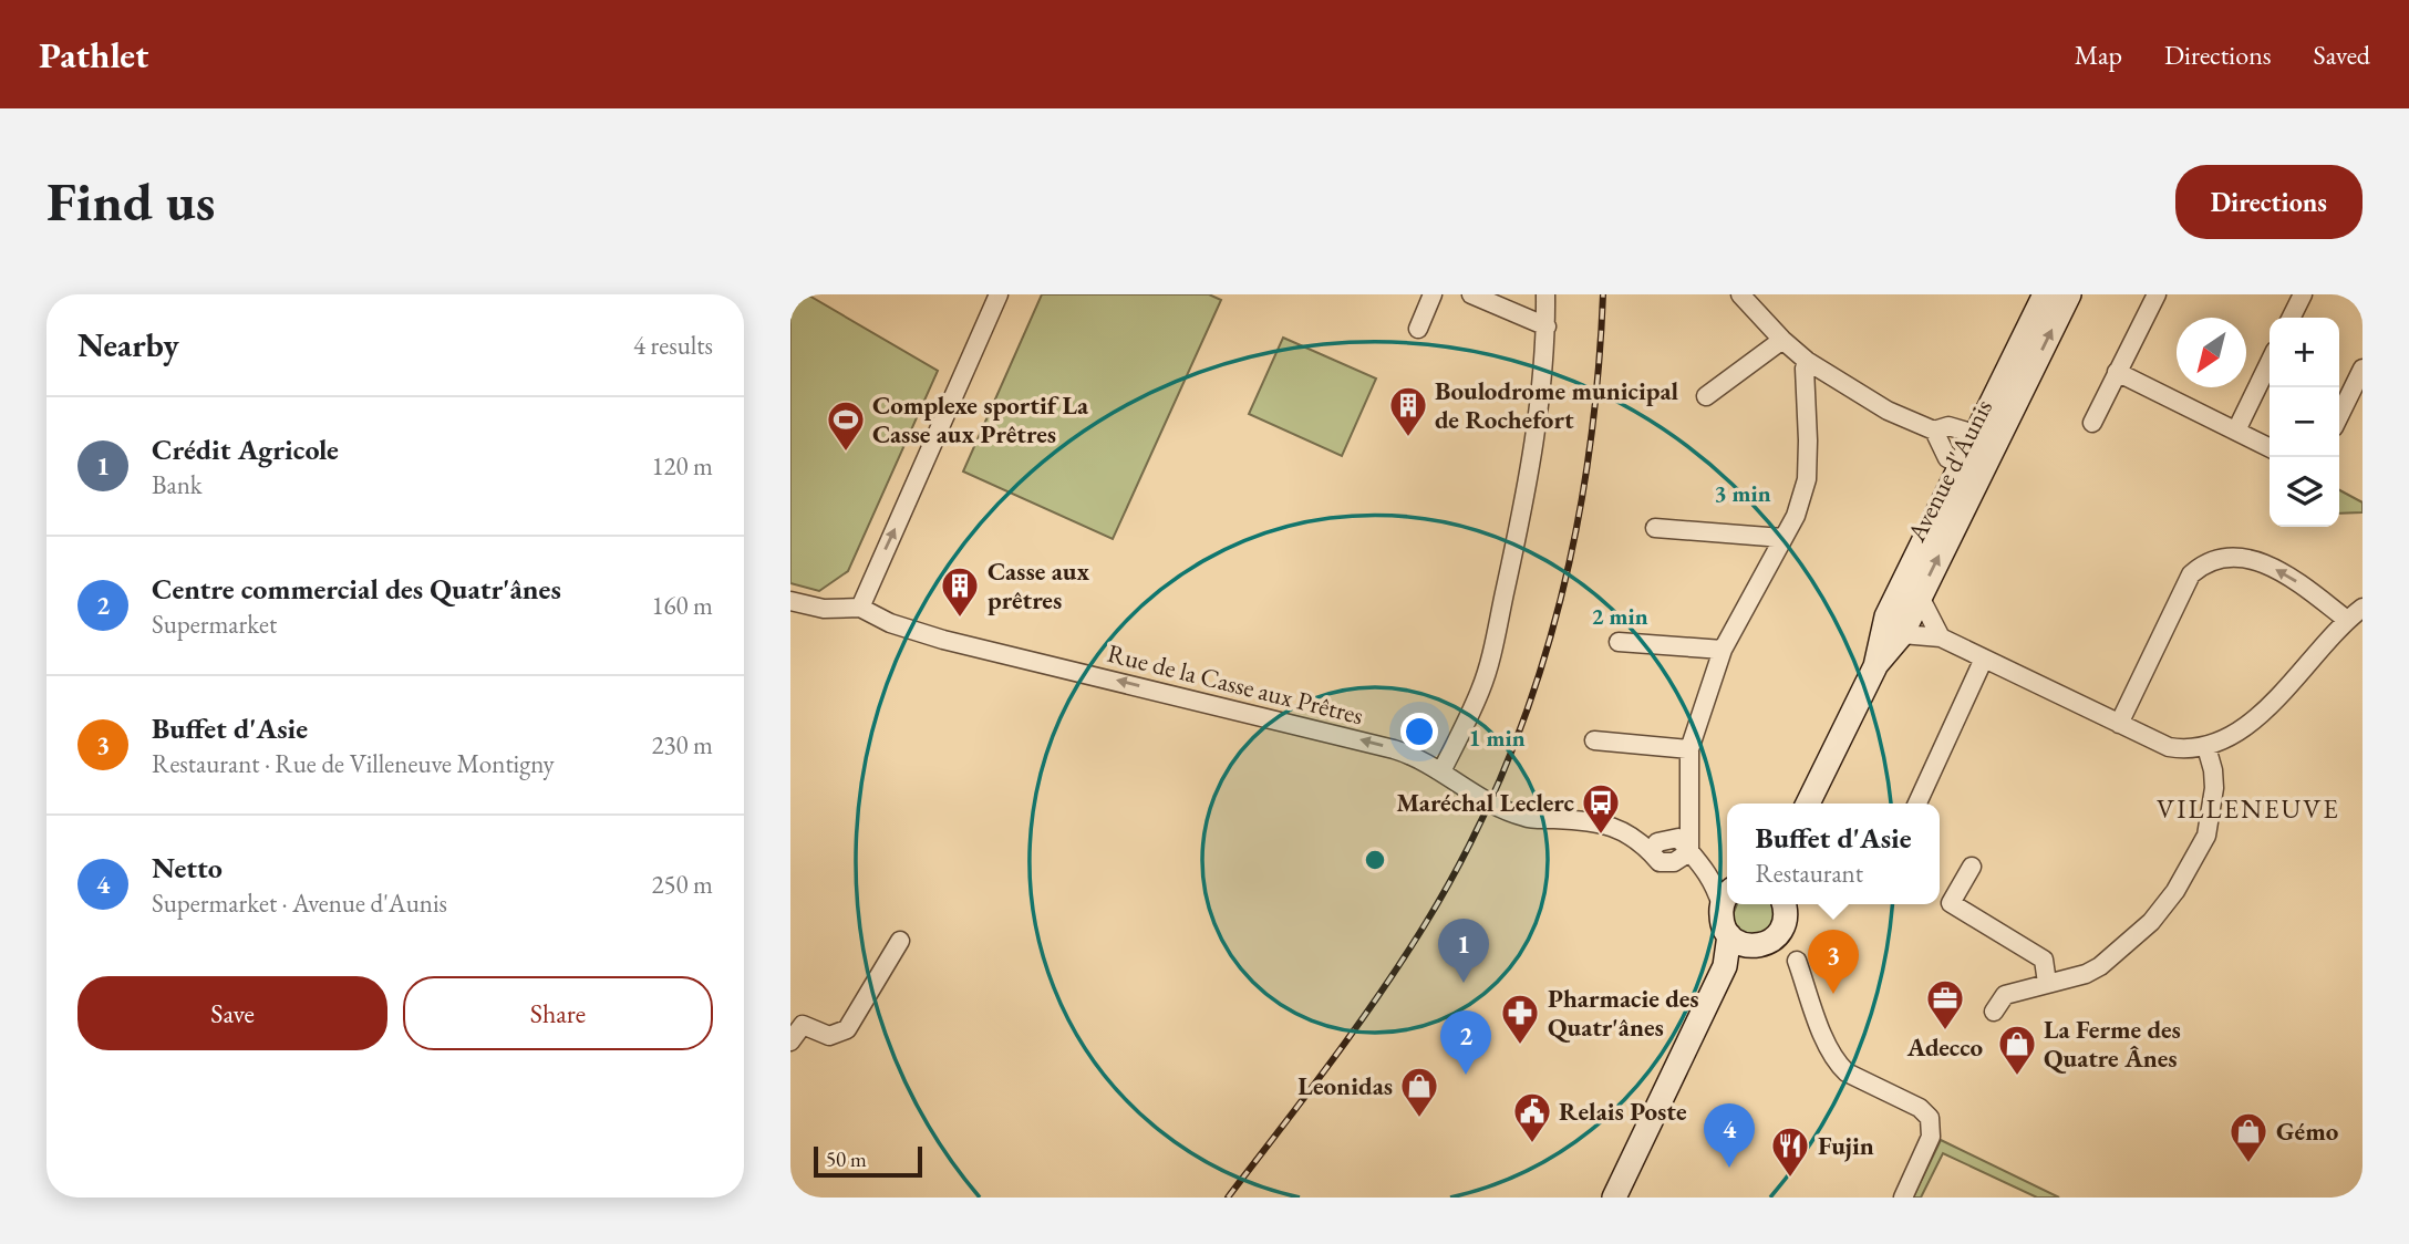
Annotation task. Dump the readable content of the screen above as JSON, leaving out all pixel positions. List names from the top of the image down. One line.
{"streets":{"main road":["Avenue d'Aunis"],"street":["Rue de la Casse aux Prêtres"]},"one_way":["Rue de la Casse aux Prêtres"],"districts":["VILLENEUVE"],"places":{"building":["Boulodrome municipal de Rochefort","Casse aux prêtres"],"sports":["Complexe sportif La Casse aux Prêtres"],"bus stop":["Maréchal Leclerc"],"office":["Adecco"],"pharmacy":["Pharmacie des Quatr'ânes"],"shop":["La Ferme des Quatre Ânes","Leonidas","Gémo"],"public building":["Relais Poste"],"restaurant":["Fujin"]},"scale_bar":"50 m","north":"bottom left","page":{"header":"Pathlet","nav":["Map","Directions","Saved"],"buttons":["Directions",["Save","Share"]],"title":"Find us","heading":["Nearby","4 results"],"map_buttons":["+","−"],"list":[{"mark":"1","name":"Crédit Agricole","note":"Bank","value":"120 m"},{"mark":"2","name":"Centre commercial des Quatr'ânes","note":"Supermarket","value":"160 m"},{"mark":"3","name":"Buffet d'Asie","note":"Restaurant · Rue de Villeneuve Montigny","value":"230 m"},{"mark":"4","name":"Netto","note":"Supermarket · Avenue d'Aunis","value":"250 m"}],"popup":["Buffet d'Asie","Restaurant"],"pins":["1","3","2","4"],"scale":"50 m"},"rings":["3 min","2 min","1 min"]}
